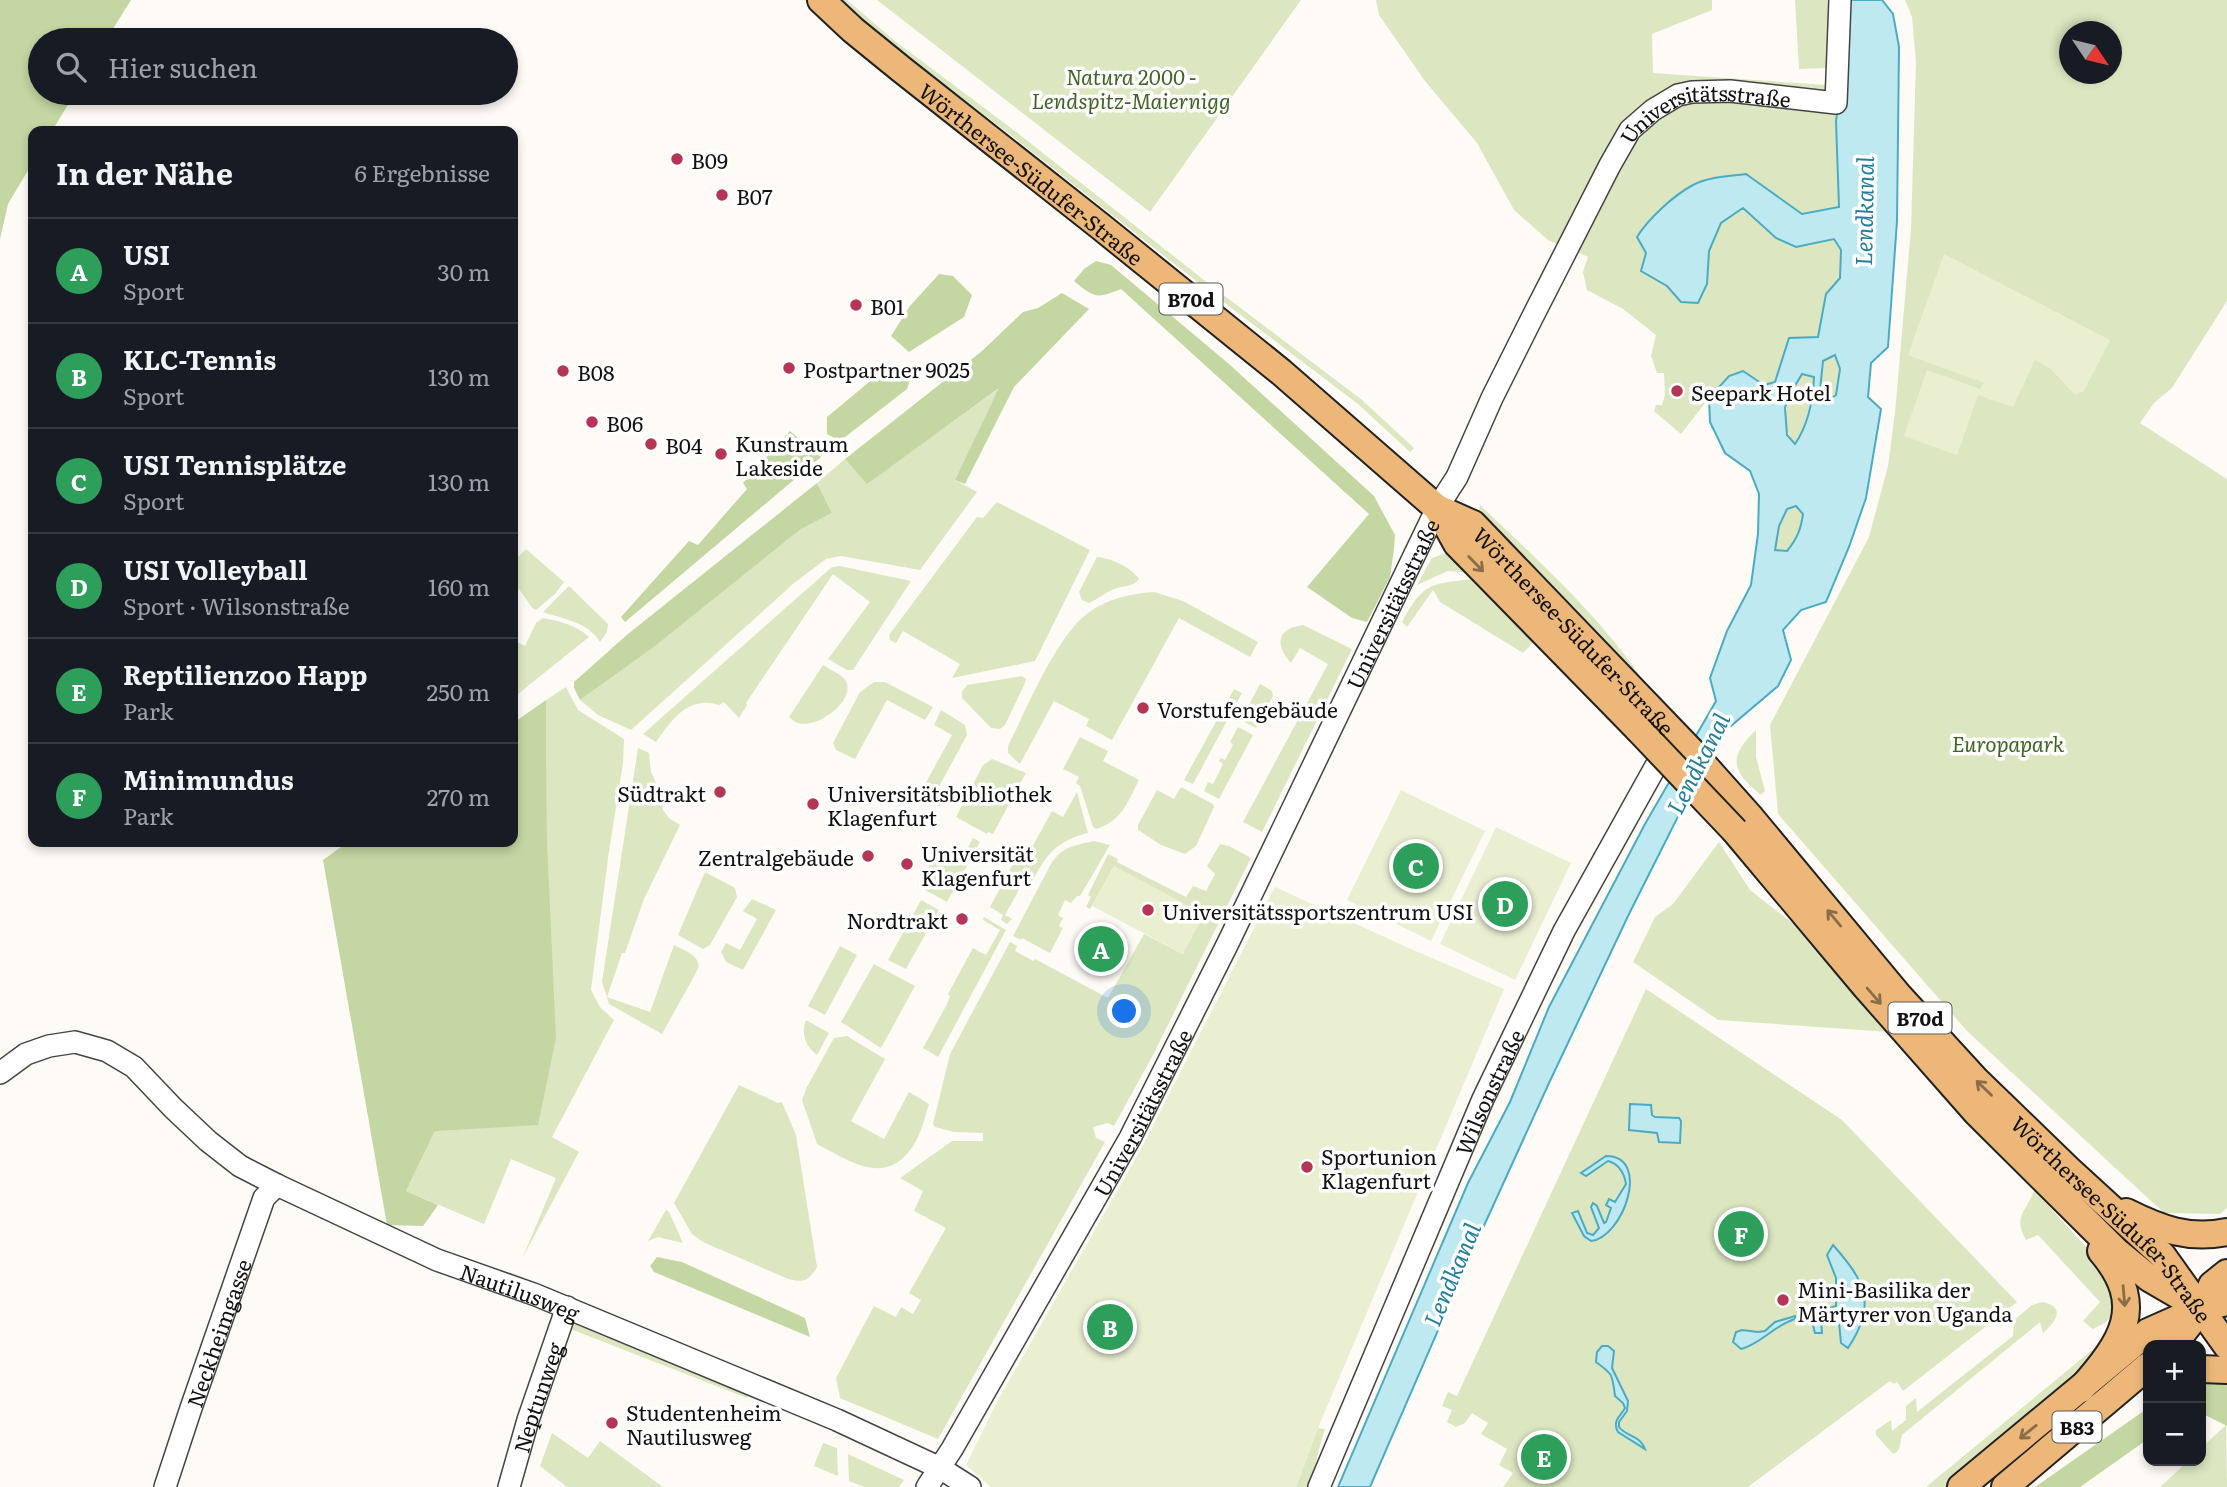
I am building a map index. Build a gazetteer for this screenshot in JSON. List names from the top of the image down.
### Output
{
  "streets": {
    "main road": ["Wörthersee-Südufer-Straße", "B70d", "B83"],
    "street": [
      "Universitätsstraße",
      "Wilsonstraße",
      "Nautilusweg",
      "Neckheimgasse",
      "Neptunweg"
    ]
  },
  "crossings": [
    ["Universitätsstraße", "Wörthersee-Südufer-Straße"],
    ["Universitätsstraße", "Nautilusweg"],
    ["Wörthersee-Südufer-Straße", "B83"],
    ["Nautilusweg", "Neckheimgasse"],
    ["Nautilusweg", "Neptunweg"]
  ],
  "water": ["Lendkanal"],
  "parks": ["Natura 2000 - Lendspitz-Maiernigg", "Europapark"],
  "places": [
    "B09",
    "B07",
    "B01",
    "Postpartner 9025",
    "B08",
    "Seepark Hotel",
    "B06",
    "B04",
    "Kunstraum Lakeside",
    "Vorstufengebäude",
    "Südtrakt",
    "Universitätsbibliothek Klagenfurt",
    "Zentralgebäude",
    "Universität Klagenfurt",
    "Universitätssportszentrum USI",
    "Nordtrakt",
    "Sportunion Klagenfurt",
    "Mini-Basilika der Märtyrer von Uganda",
    "Studentenheim Nautilusweg"
  ],
  "north": "bottom right",
  "page": {
    "search": "Hier suchen",
    "heading": ["In der Nähe", "6 Ergebnisse"],
    "list": [
      {
        "mark": "A",
        "name": "USI",
        "note": "Sport",
        "value": "30 m"
      },
      {
        "mark": "B",
        "name": "KLC-Tennis",
        "note": "Sport",
        "value": "130 m"
      },
      {
        "mark": "C",
        "name": "USI Tennisplätze",
        "note": "Sport",
        "value": "130 m"
      },
      {
        "mark": "D",
        "name": "USI Volleyball",
        "note": "Sport · Wilsonstraße",
        "value": "160 m"
      },
      {
        "mark": "E",
        "name": "Reptilienzoo Happ",
        "note": "Park",
        "value": "250 m"
      },
      {
        "mark": "F",
        "name": "Minimundus",
        "note": "Park",
        "value": "270 m"
      }
    ],
    "pins": [
      "C",
      "D",
      "A",
      "F",
      "B",
      "E"
    ],
    "map_buttons": ["+", "−"]
  }
}
